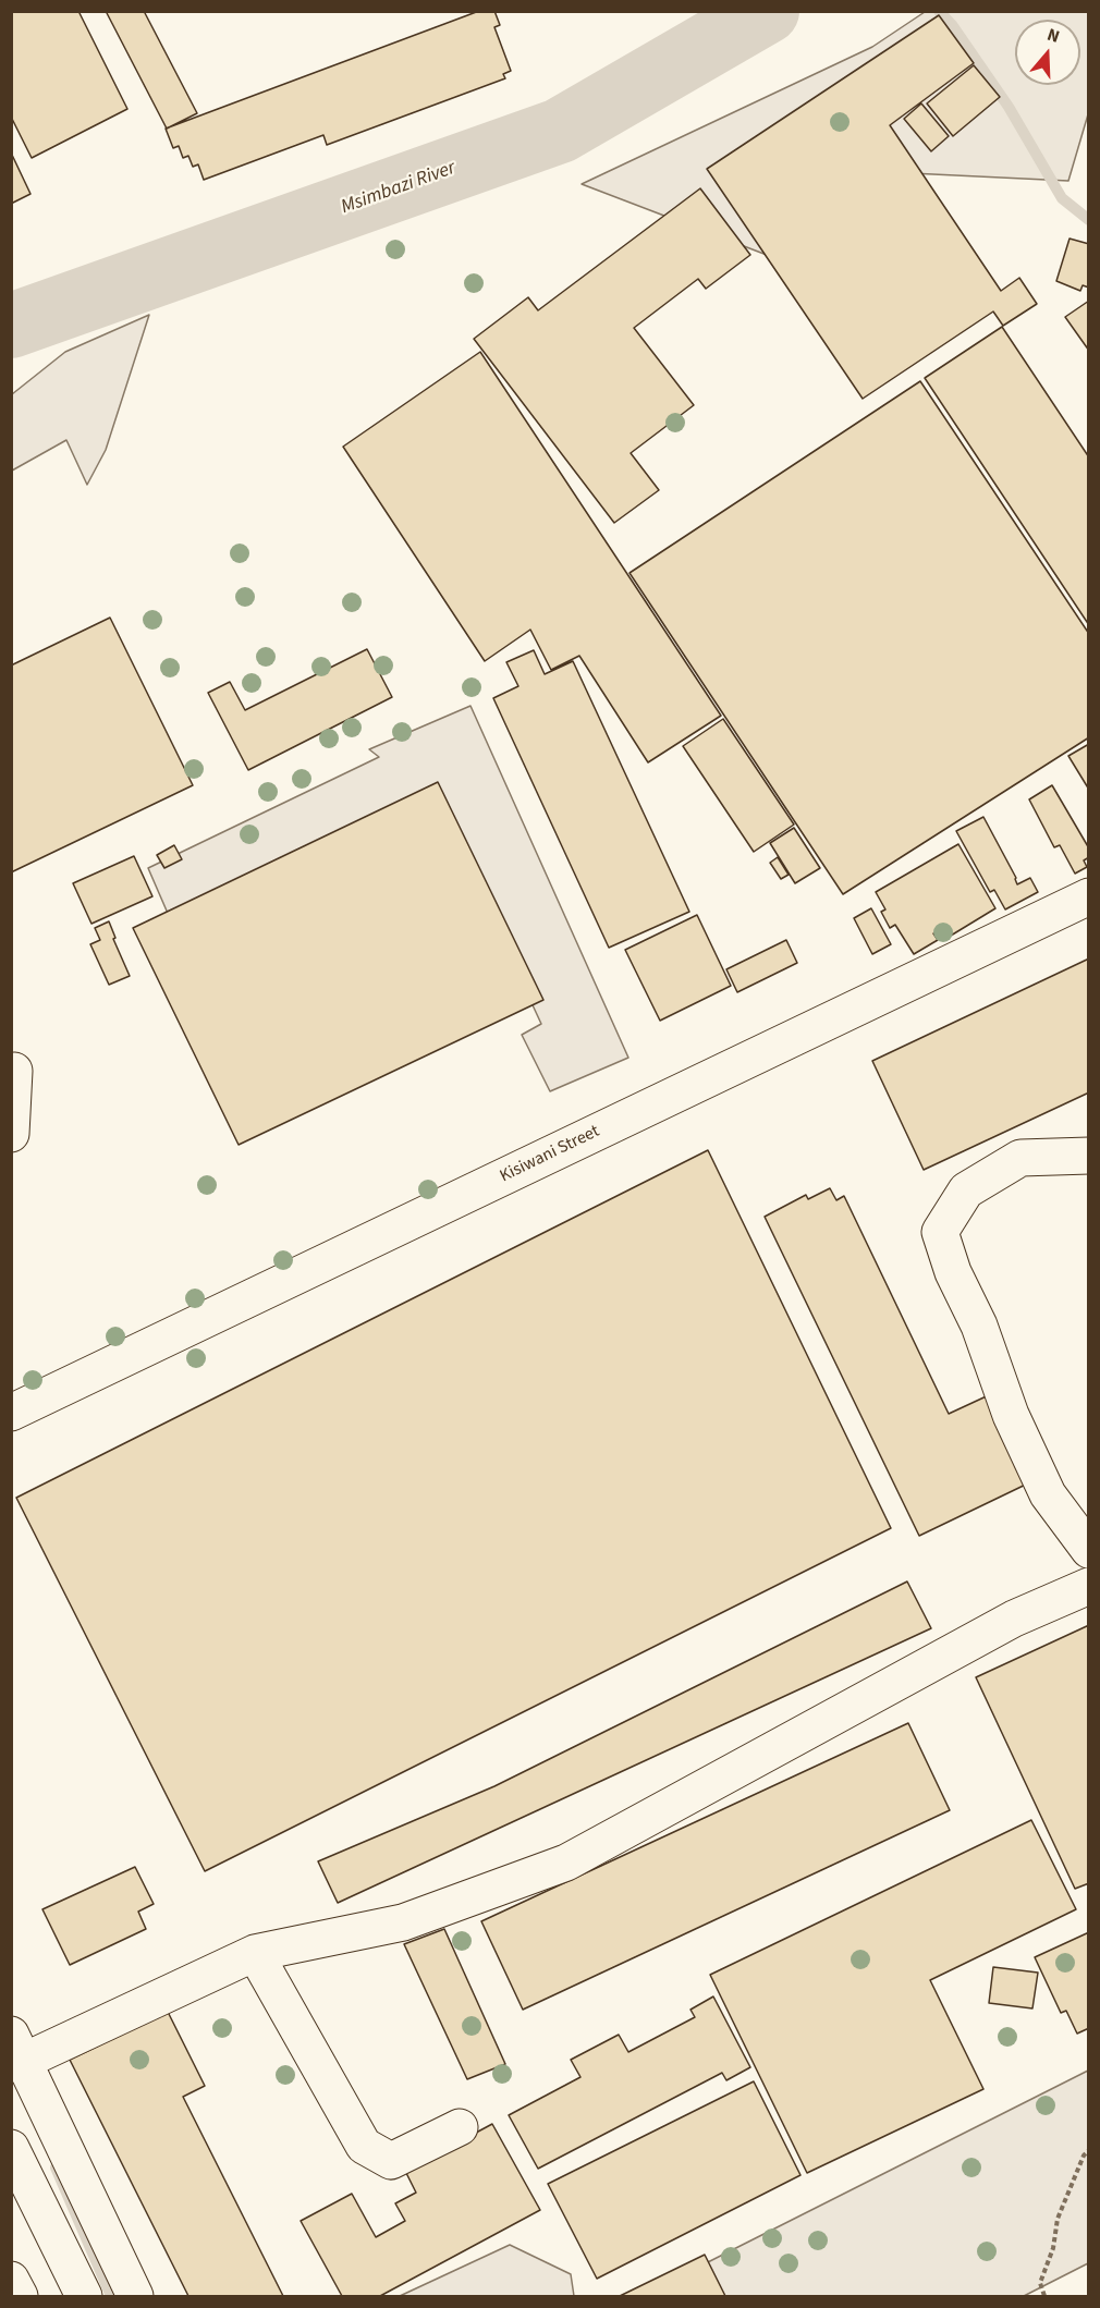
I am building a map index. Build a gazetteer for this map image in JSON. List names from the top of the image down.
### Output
{
  "streets": {
    "street": ["Kisiwani Street"]
  },
  "water": ["Msimbazi River"],
  "north": "top"
}
